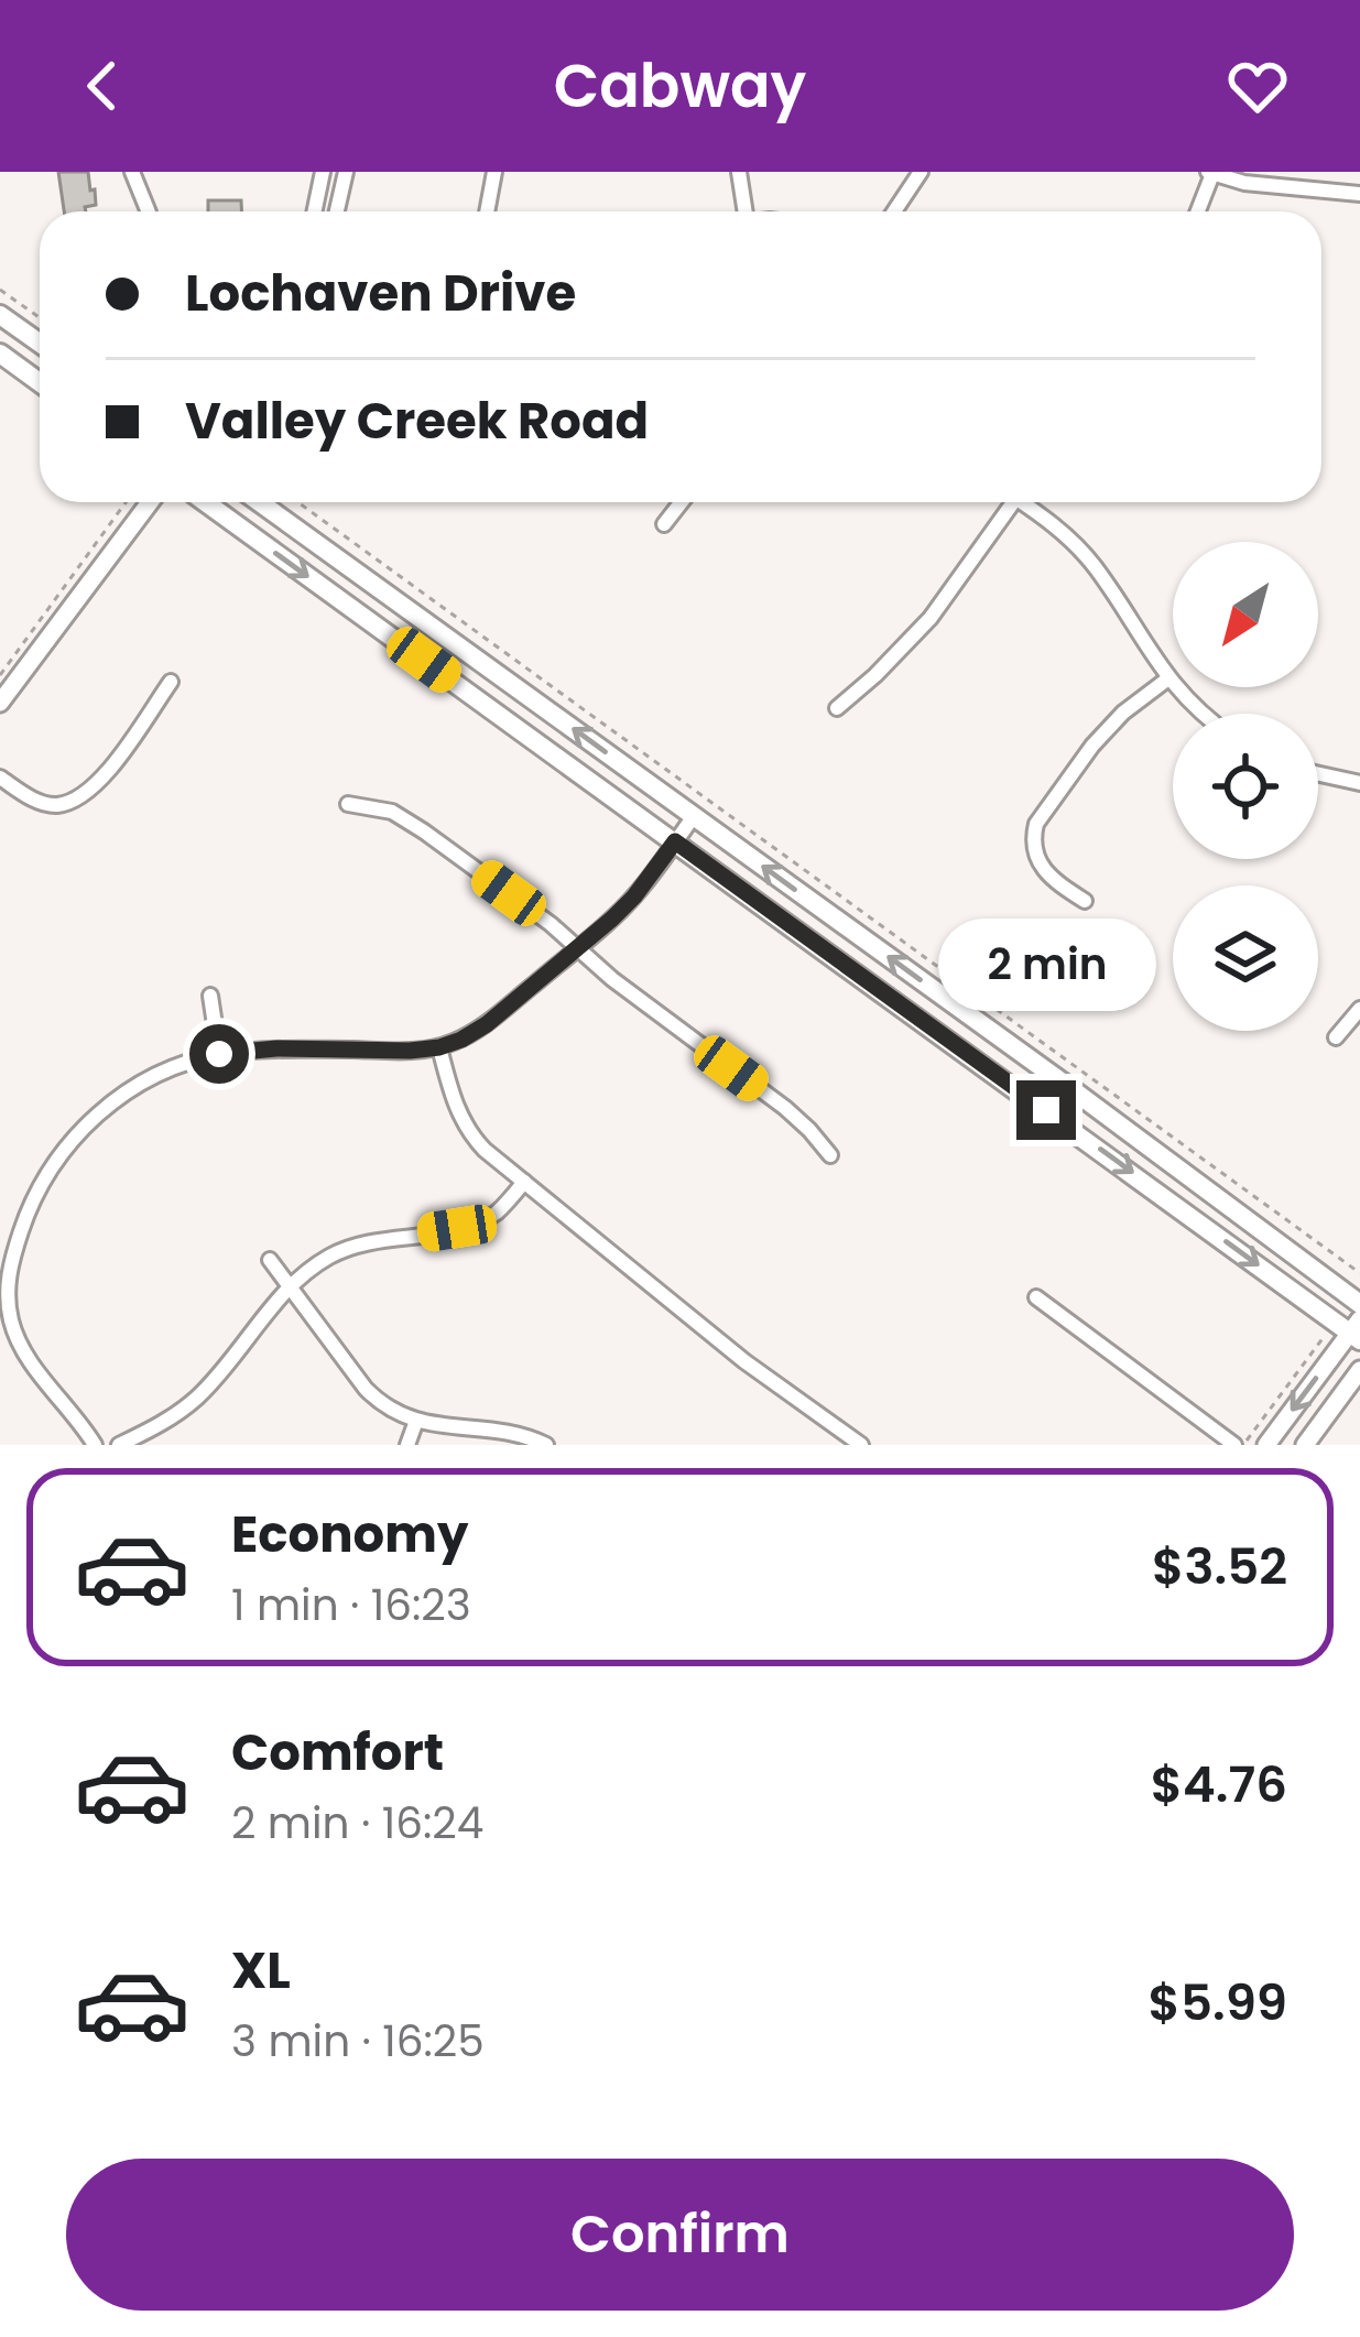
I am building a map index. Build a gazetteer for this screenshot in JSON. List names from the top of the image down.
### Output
{
  "north": "bottom left",
  "page": {
    "header": "Cabway",
    "banner": ["Lochaven Drive", "Valley Creek Road"],
    "bubble": "2 min",
    "list": [
      {
        "name": "Economy",
        "note": "1 min · 16:23",
        "value": "$3.52"
      },
      {
        "name": "Comfort",
        "note": "2 min · 16:24",
        "value": "$4.76"
      },
      {
        "name": "XL",
        "note": "3 min · 16:25",
        "value": "$5.99"
      }
    ],
    "buttons": "Confirm"
  }
}
